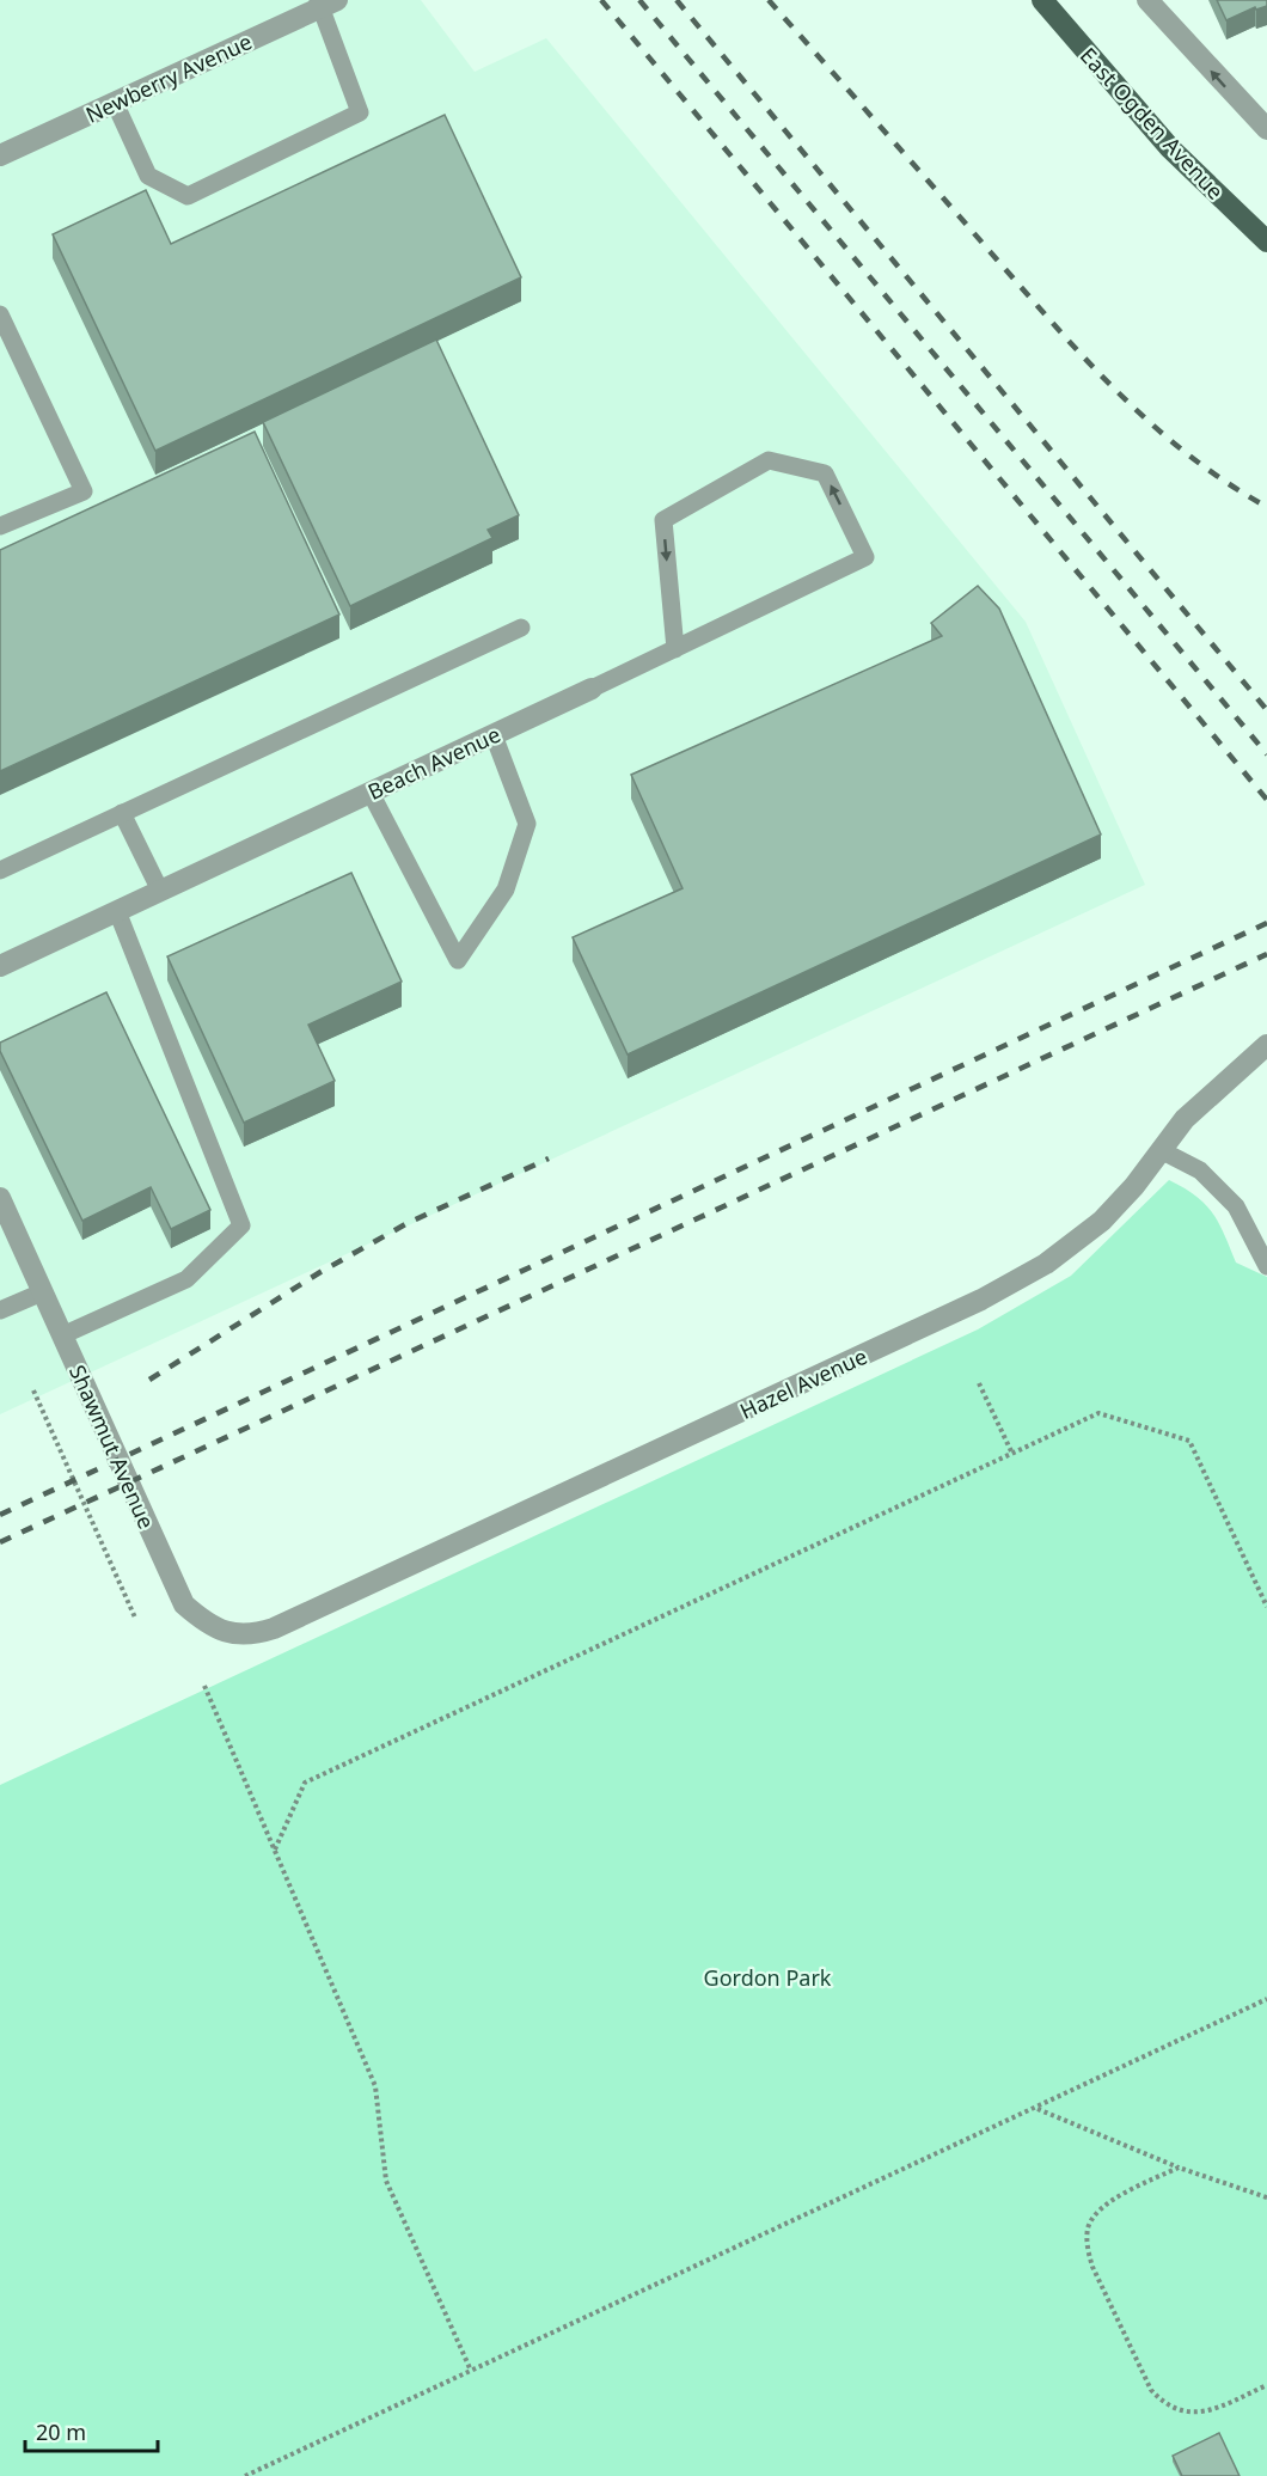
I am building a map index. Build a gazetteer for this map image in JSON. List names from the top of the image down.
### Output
{
  "streets": {
    "main road": ["East Ogden Avenue"],
    "street": [
      "Newberry Avenue",
      "Beach Avenue",
      "Hazel Avenue",
      "Shawmut Avenue"
    ]
  },
  "crossings": [
    ["Hazel Avenue", "Shawmut Avenue"]
  ],
  "parks": ["Gordon Park"],
  "scale_bar": "20 m"
}
